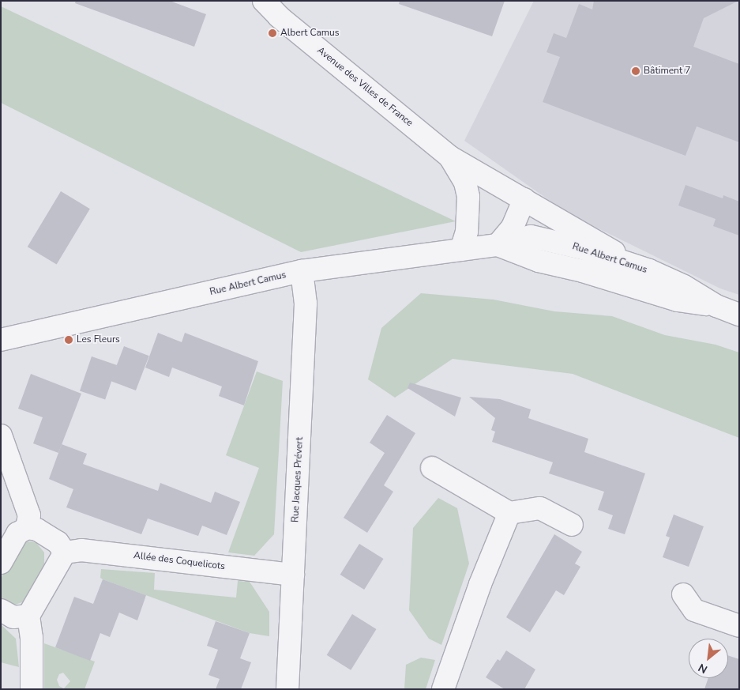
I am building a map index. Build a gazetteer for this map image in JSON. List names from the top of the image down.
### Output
{
  "streets": {
    "street": [
      "Avenue des Villes de France",
      "Rue Albert Camus",
      "Rue Jacques Prévert",
      "Allée des Coquelicots"
    ]
  },
  "crossings": [
    ["Avenue des Villes de France", "Rue Albert Camus"],
    ["Rue Albert Camus", "Rue Jacques Prévert"],
    ["Rue Jacques Prévert", "Allée des Coquelicots"]
  ],
  "places": ["Albert Camus", "Bâtiment 7", "Les Fleurs"],
  "north": "bottom left"
}
